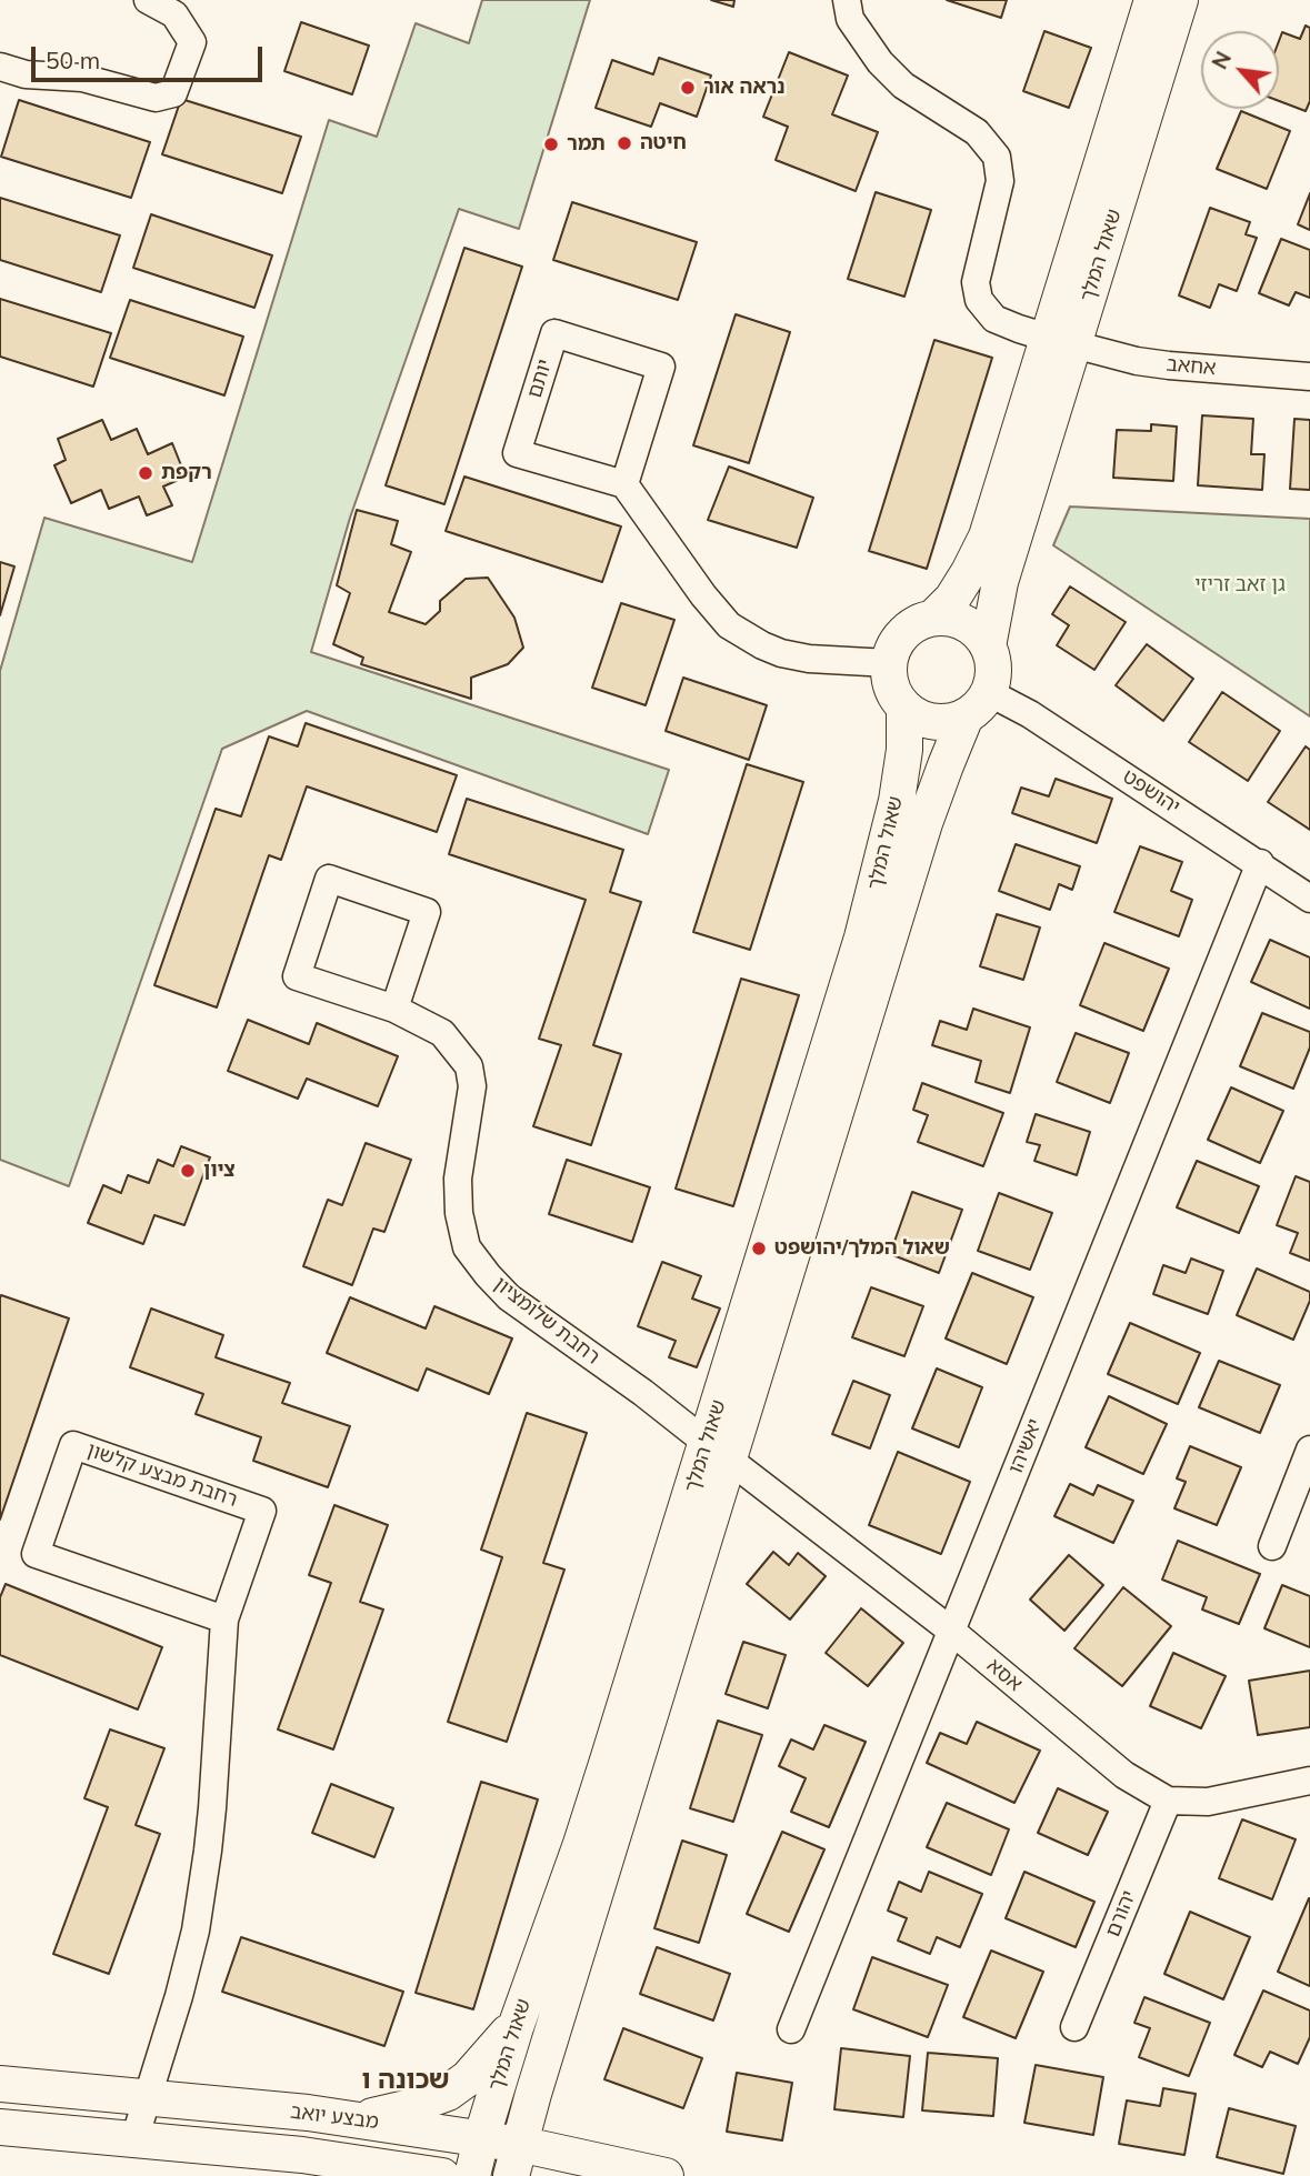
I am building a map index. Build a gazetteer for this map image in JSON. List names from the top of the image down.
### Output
{
  "streets": {
    "street": [
      "שאול המלך",
      "אחאב",
      "יותם",
      "יהושפט",
      "רחבת שלומציון",
      "יאשיהו",
      "רחבת מבצע קלשון",
      "אסא",
      "יהורם",
      "מבצע יואב"
    ]
  },
  "crossings": [
    ["שאול המלך", "אחאב"],
    ["שאול המלך", "יהושפט"],
    ["שאול המלך", "רחבת שלומציון"],
    ["שאול המלך", "אסא"],
    ["שאול המלך", "מבצע יואב"],
    ["יהושפט", "יאשיהו"],
    ["רחבת שלומציון", "אסא"],
    ["יאשיהו", "אסא"],
    ["רחבת מבצע קלשון", "מבצע יואב"],
    ["אסא", "יהורם"]
  ],
  "districts": ["שכונה ו"],
  "parks": ["גן זאב זריזי"],
  "places": [
    "נראה אור",
    "חיטה",
    "תמר",
    "רקפת",
    "ציון",
    "שאול המלך/יהושפט"
  ],
  "scale_bar": "50 m",
  "north": "top left"
}
